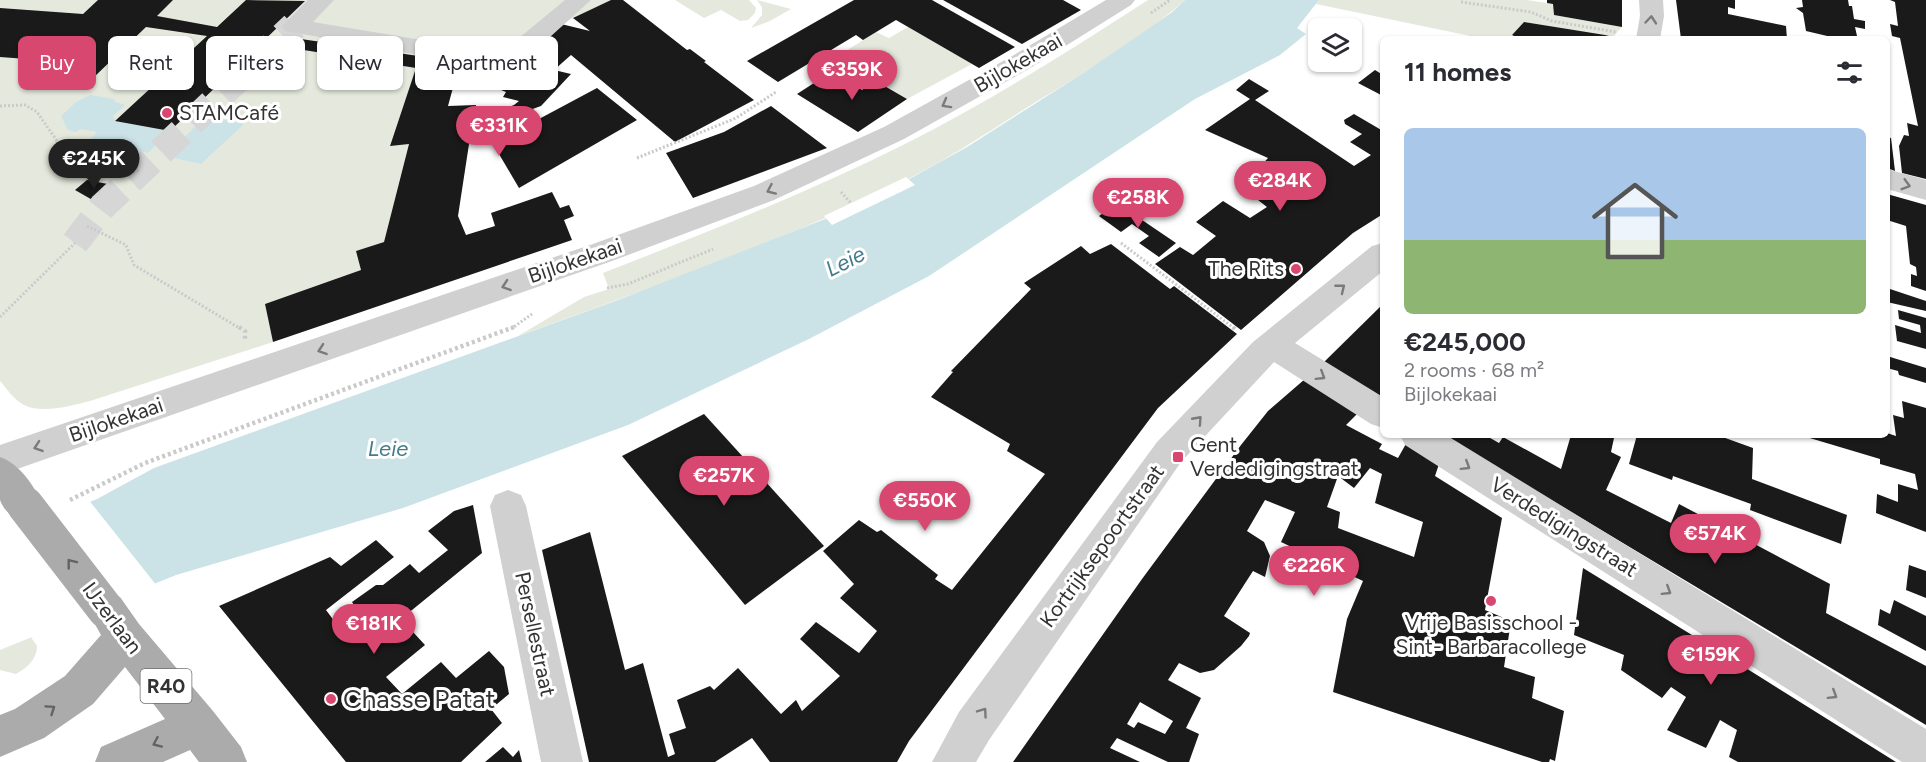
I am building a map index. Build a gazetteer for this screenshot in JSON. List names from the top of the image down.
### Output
{
  "streets": {
    "main road": ["IJzerlaan", "R40"],
    "street": [
      "Bijlokekaai",
      "Verdedigingstraat",
      "Kortrijksepoortstraat",
      "Persellestraat"
    ]
  },
  "one_way": [
    "Bijlokekaai",
    "Verdedigingstraat",
    "Kortrijksepoortstraat",
    "IJzerlaan"
  ],
  "water": ["Leie"],
  "places": {
    "other": [
      "STAMCafé",
      "The Rits",
      "Vrije Basisschool - Sint- Barbaracollege",
      "Chasse Patat"
    ],
    "transit": ["Gent Verdedigingstraat"]
  },
  "page": {
    "chip": [
      "Buy",
      "Rent",
      "Filters",
      "New",
      "Apartment"
    ],
    "heading": "11 homes",
    "price": [
      "€359K",
      "€331K",
      "€245K",
      "€284K",
      "€258K",
      "€257K",
      "€550K",
      "€574K",
      "€226K",
      "€181K",
      "€159K"
    ],
    "list": [
      {
        "name": "€245,000",
        "note": "2 rooms · 68 m² · Bijlokekaai"
      }
    ]
  }
}
